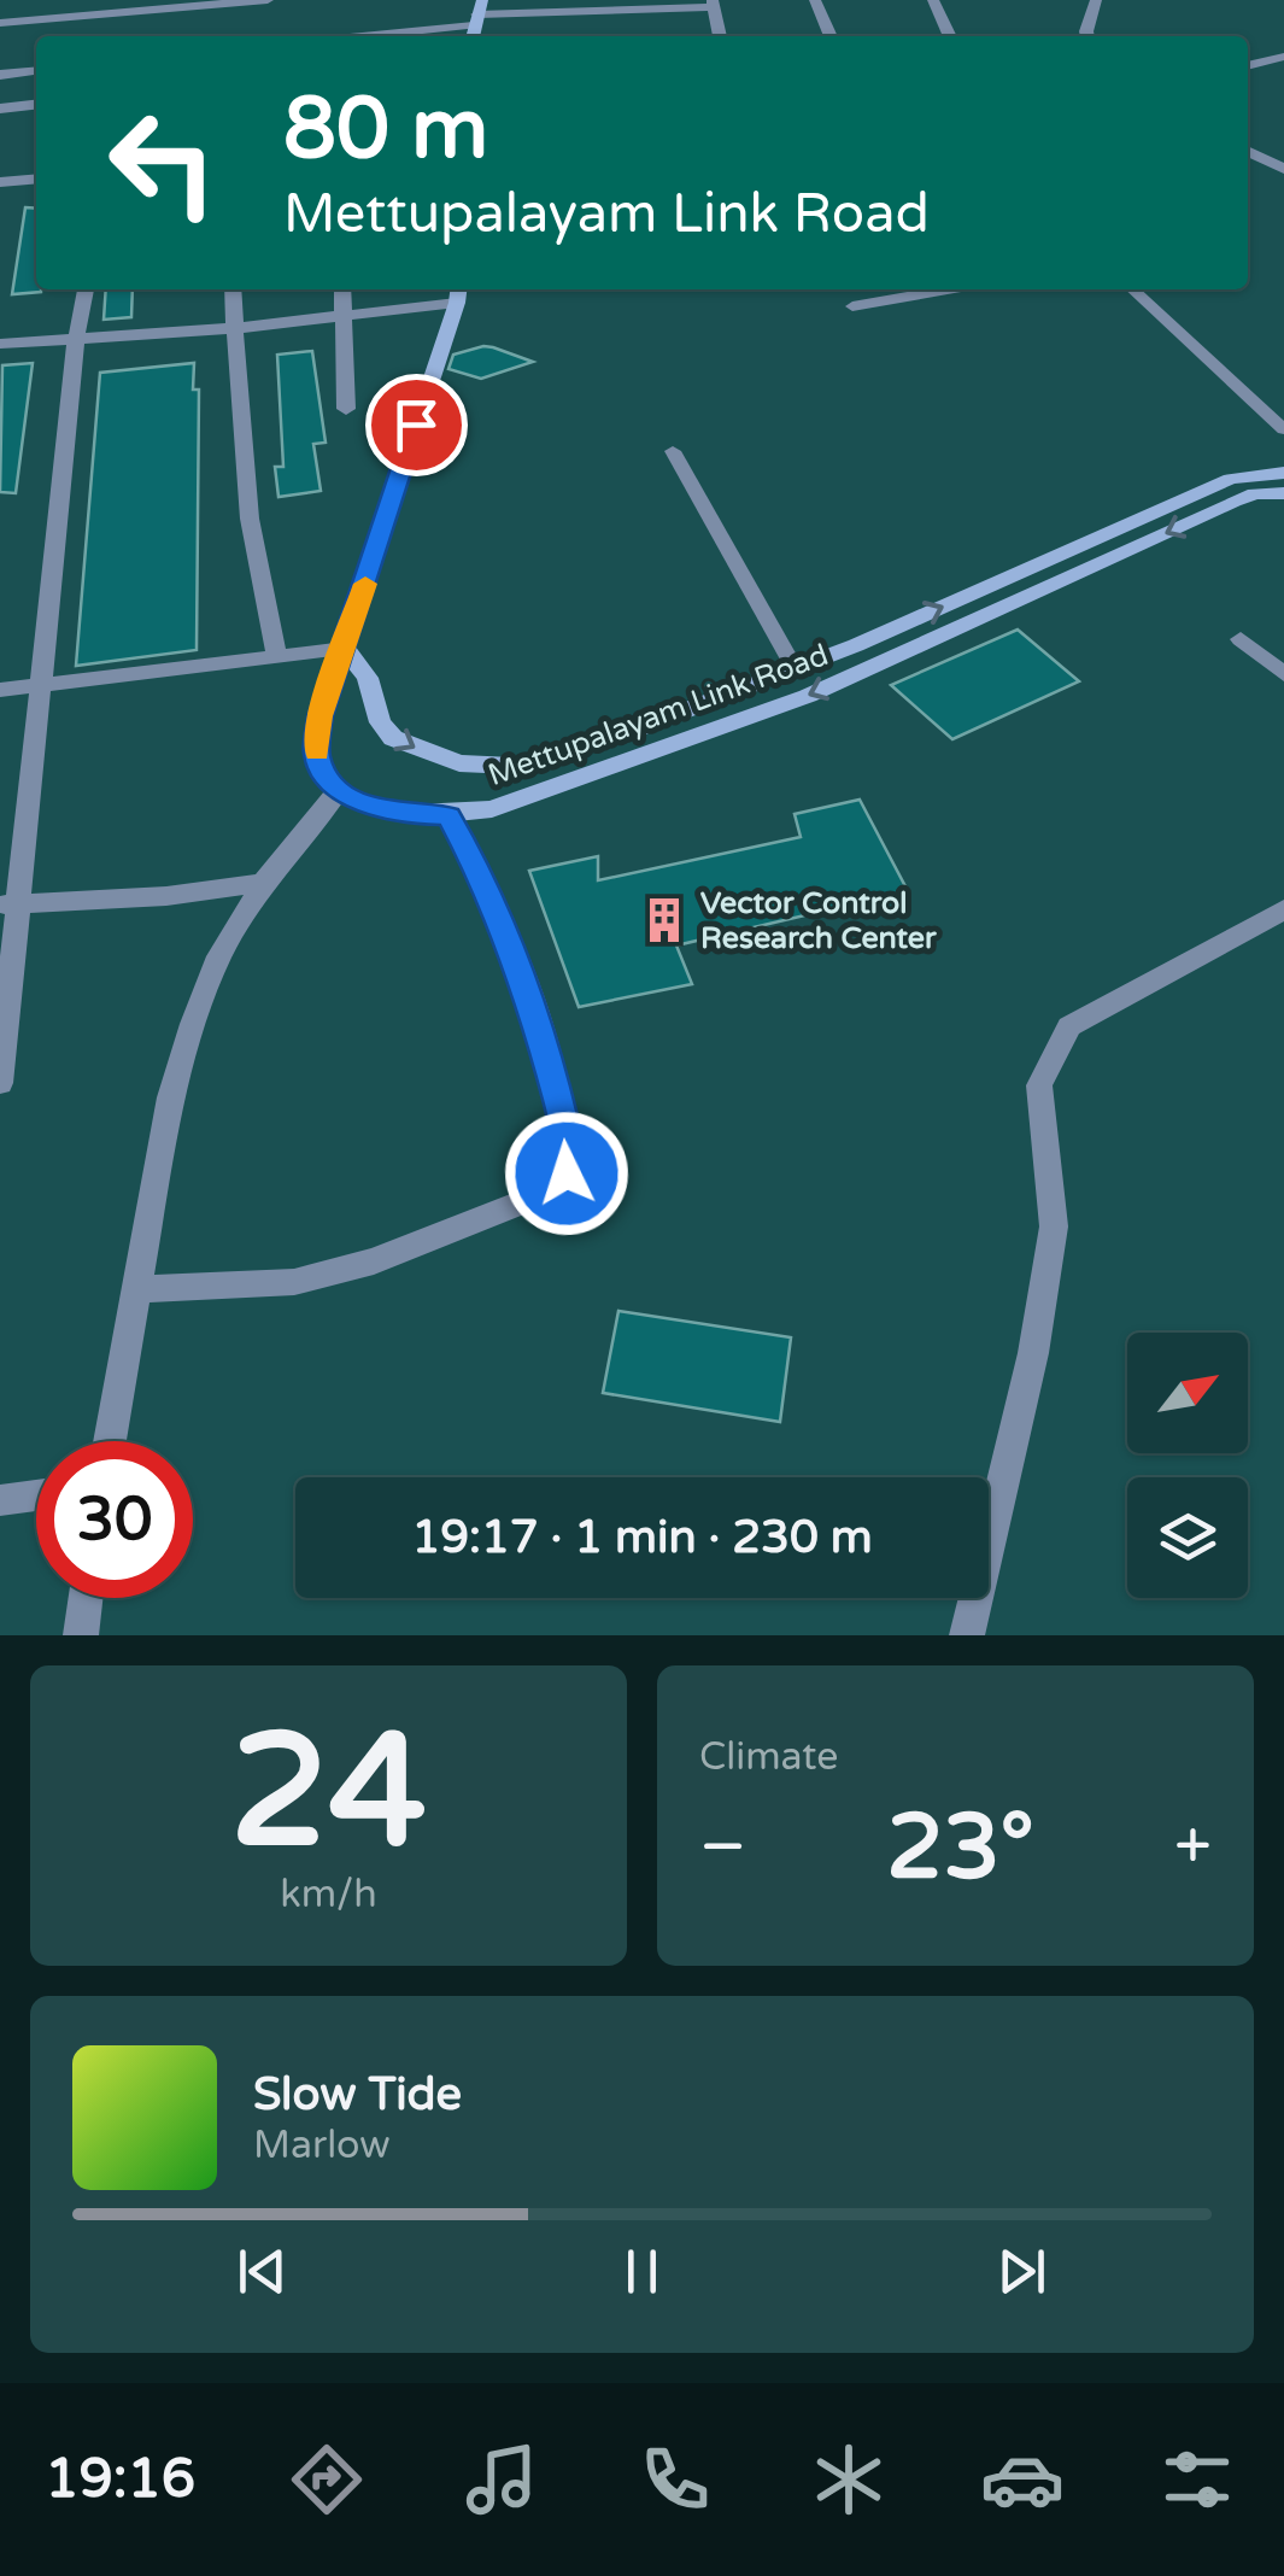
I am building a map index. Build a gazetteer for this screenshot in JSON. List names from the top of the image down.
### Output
{
  "streets": {
    "street": ["Mettupalayam Link Road"]
  },
  "places": {
    "building": ["Vector Control Research Center"]
  },
  "north": "top right",
  "page": {
    "turn": ["80 m", "Mettupalayam Link Road"],
    "limit": "30",
    "trip": "19:17 · 1 min · 230 m",
    "tile": [
      ["24", "km/h"],
      "Climate"
    ],
    "heat": ["−", "23°", "+"],
    "song": ["Slow Tide", "Marlow"],
    "tabs": "19:16"
  }
}
